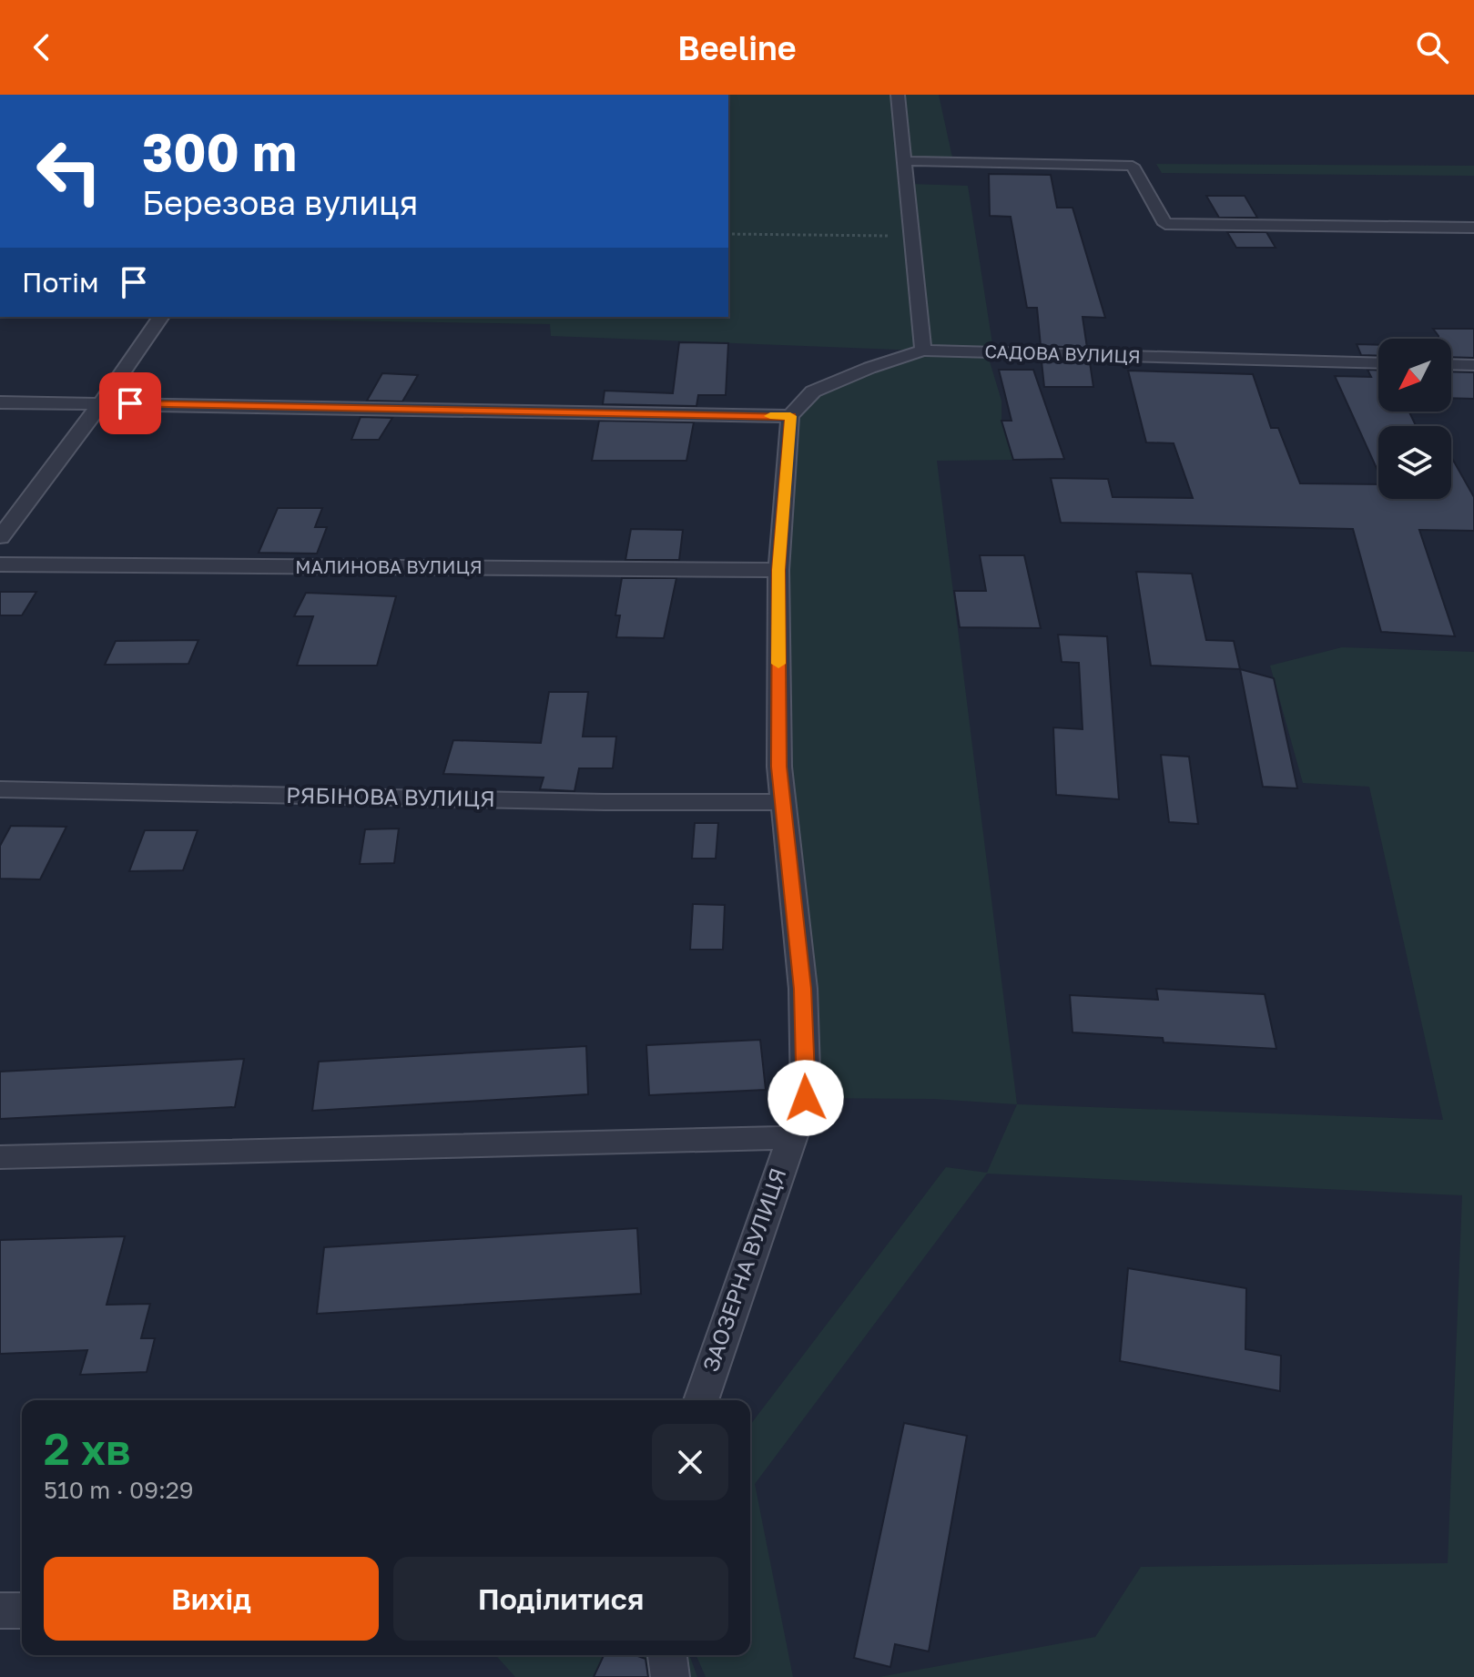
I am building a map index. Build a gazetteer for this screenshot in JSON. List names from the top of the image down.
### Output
{
  "streets": {
    "street": [
      "САДОВА ВУЛИЦЯ",
      "МАЛИНОВА ВУЛИЦЯ",
      "РЯБІНОВА ВУЛИЦЯ",
      "ЗАОЗЕРНА ВУЛИЦЯ"
    ]
  },
  "crossings": [
    ["МАЛИНОВА ВУЛИЦЯ", "ЗАОЗЕРНА ВУЛИЦЯ"],
    ["РЯБІНОВА ВУЛИЦЯ", "ЗАОЗЕРНА ВУЛИЦЯ"]
  ],
  "north": "bottom left",
  "page": {
    "header": "Beeline",
    "turn": ["300 m", "Березова вулиця"],
    "then": "Потім",
    "heading": ["2 хв", "510 m · 09:29"],
    "buttons": ["Вихід", "Поділитися"]
  }
}
